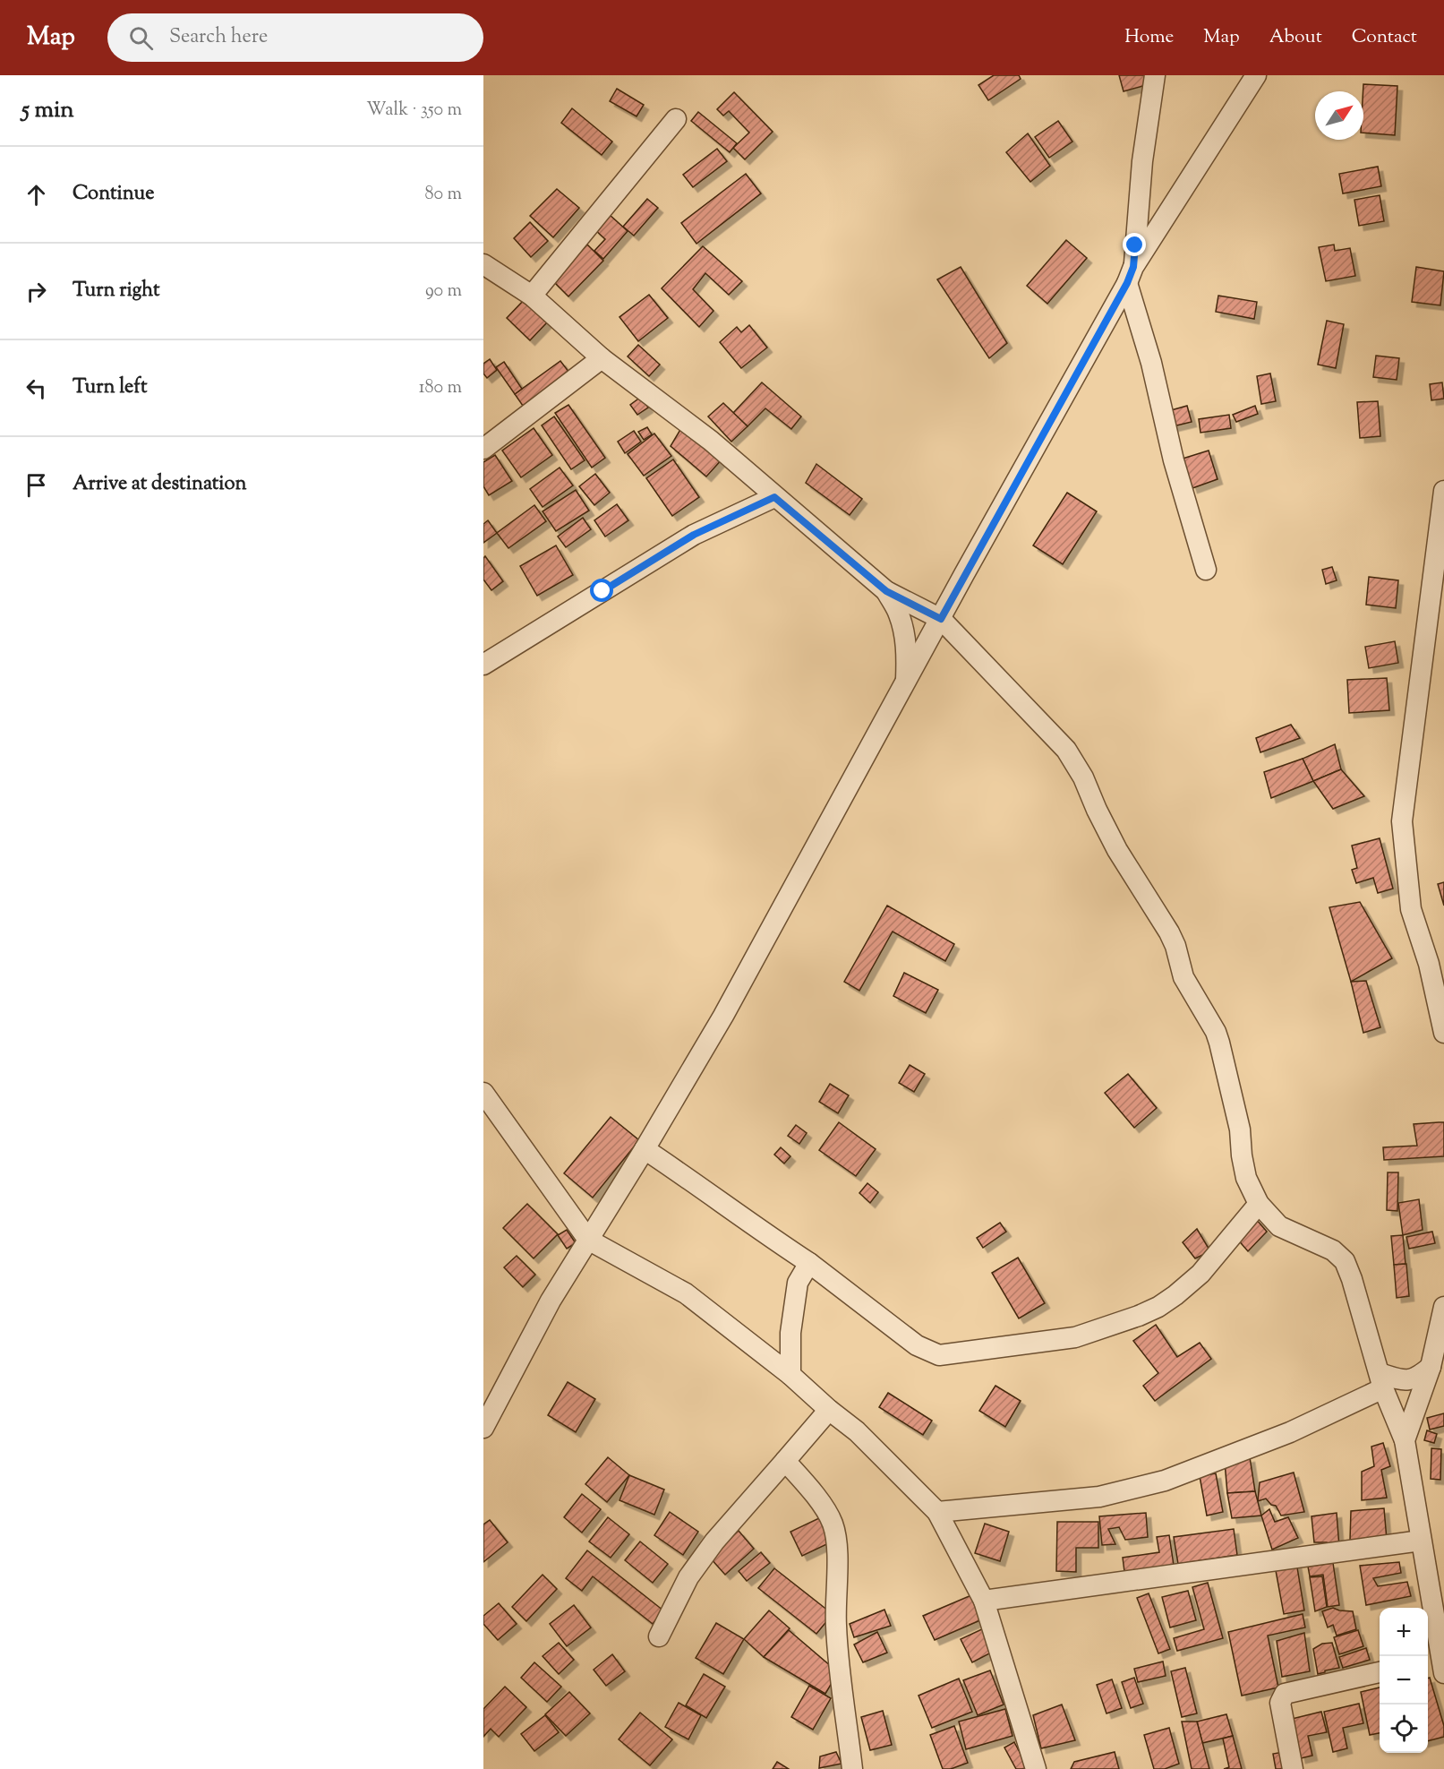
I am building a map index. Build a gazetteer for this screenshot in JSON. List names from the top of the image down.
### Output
{
  "north": "top right",
  "page": {
    "header": "Map",
    "search": "Search here",
    "nav": [
      "Home",
      "Map",
      "About",
      "Contact"
    ],
    "heading": ["5 min", "Walk · 350 m"],
    "list": [
      ["Continue", "80 m"],
      ["Turn right", "90 m"],
      ["Turn left", "180 m"],
      "Arrive at destination"
    ],
    "map_buttons": ["+", "−"]
  }
}
